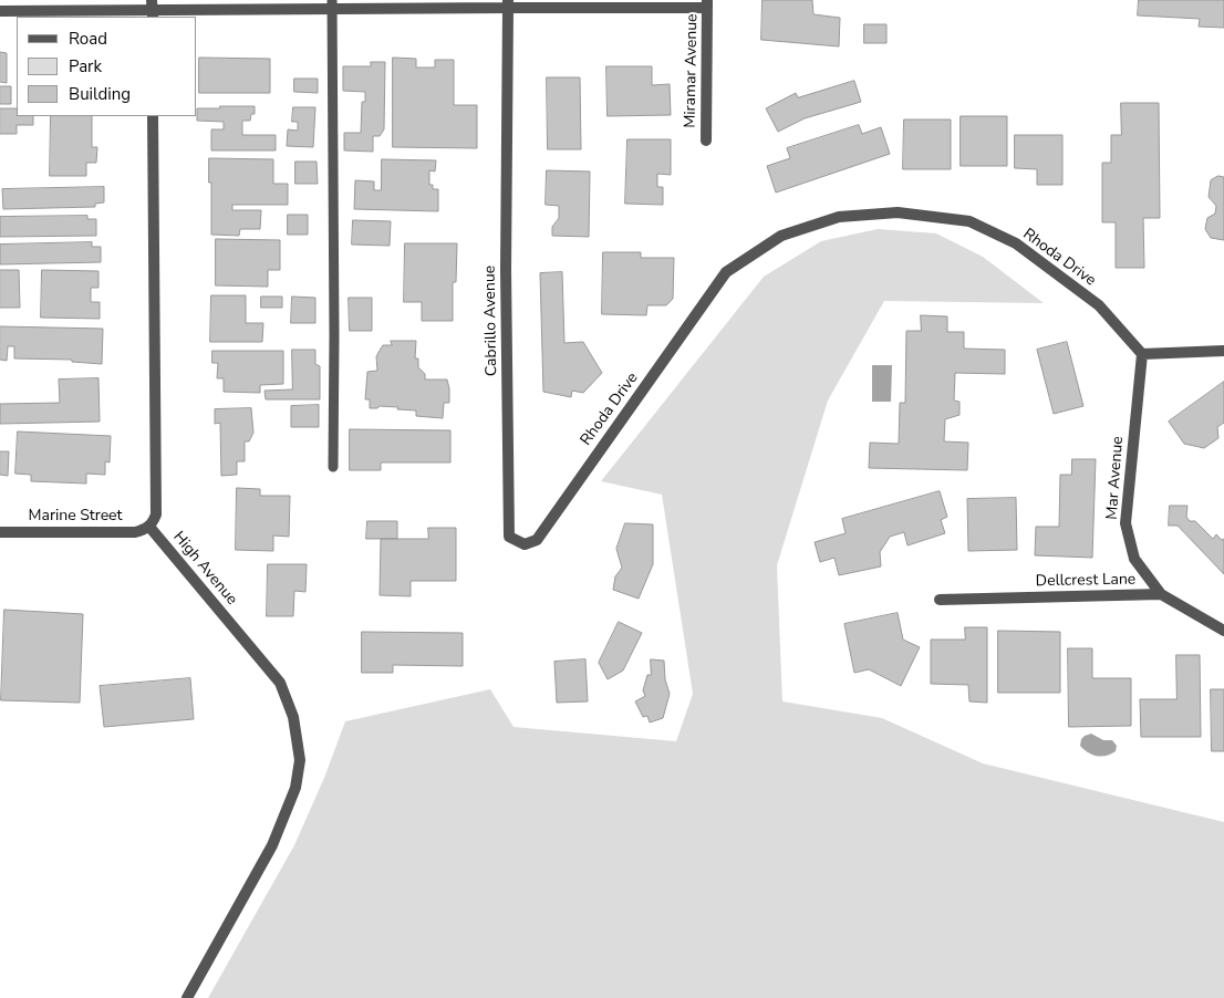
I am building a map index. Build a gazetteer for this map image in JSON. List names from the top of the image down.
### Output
{
  "streets": {
    "street": [
      "Miramar Avenue",
      "Rhoda Drive",
      "Cabrillo Avenue",
      "Mar Avenue",
      "Marine Street",
      "High Avenue",
      "Dellcrest Lane"
    ]
  },
  "crossings": [
    ["Rhoda Drive", "Cabrillo Avenue"],
    ["Rhoda Drive", "Mar Avenue"],
    ["Mar Avenue", "Dellcrest Lane"],
    ["Marine Street", "High Avenue"]
  ],
  "legend": ["Road", "Park", "Building"]
}
